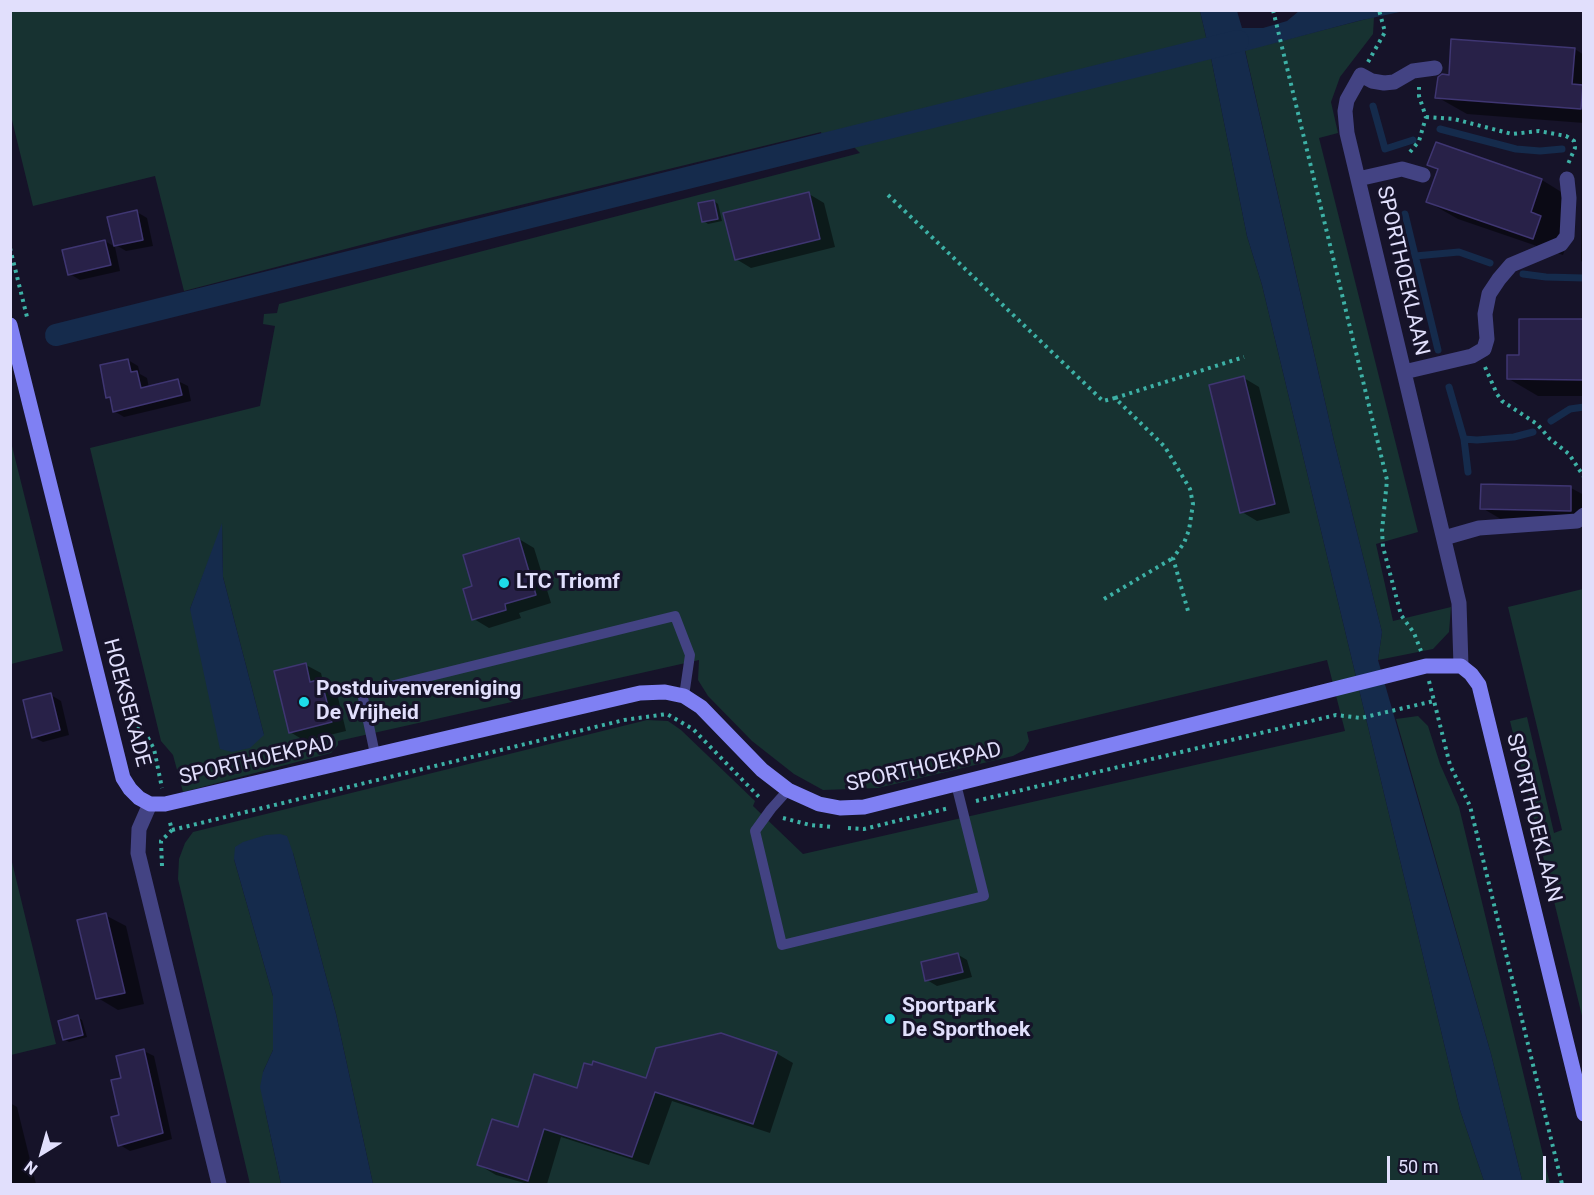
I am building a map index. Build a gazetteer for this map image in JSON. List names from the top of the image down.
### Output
{
  "streets": {
    "street": ["SPORTHOEKLAAN", "HOEKSEKADE", "SPORTHOEKPAD"]
  },
  "crossings": [
    ["SPORTHOEKLAAN", "SPORTHOEKPAD"],
    ["HOEKSEKADE", "SPORTHOEKPAD"]
  ],
  "places": ["LTC Triomf", "Postduivenvereniging De Vrijheid", "Sportpark De Sporthoek"],
  "scale_bar": "50 m",
  "north": "bottom left"
}
